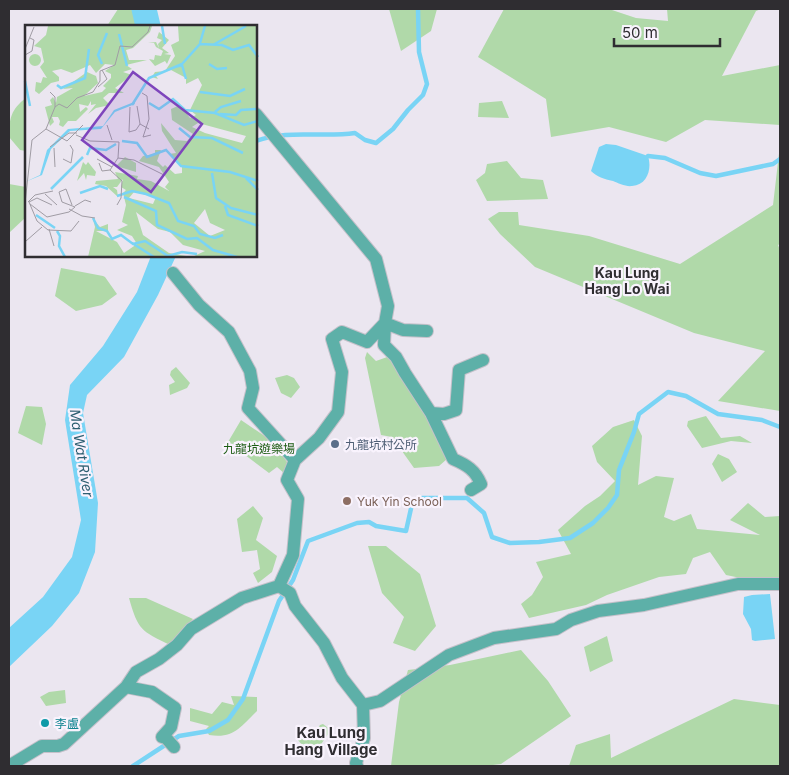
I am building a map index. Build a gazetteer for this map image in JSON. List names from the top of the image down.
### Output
{
  "districts": ["Kau Lung Hang Lo Wai", "Kau Lung Hang Village"],
  "water": ["Ma Wat River"],
  "parks": ["九龍坑遊樂場"],
  "places": ["九龍坑村公所", "Yuk Yin School", "李盧"],
  "scale_bar": "50 m"
}
